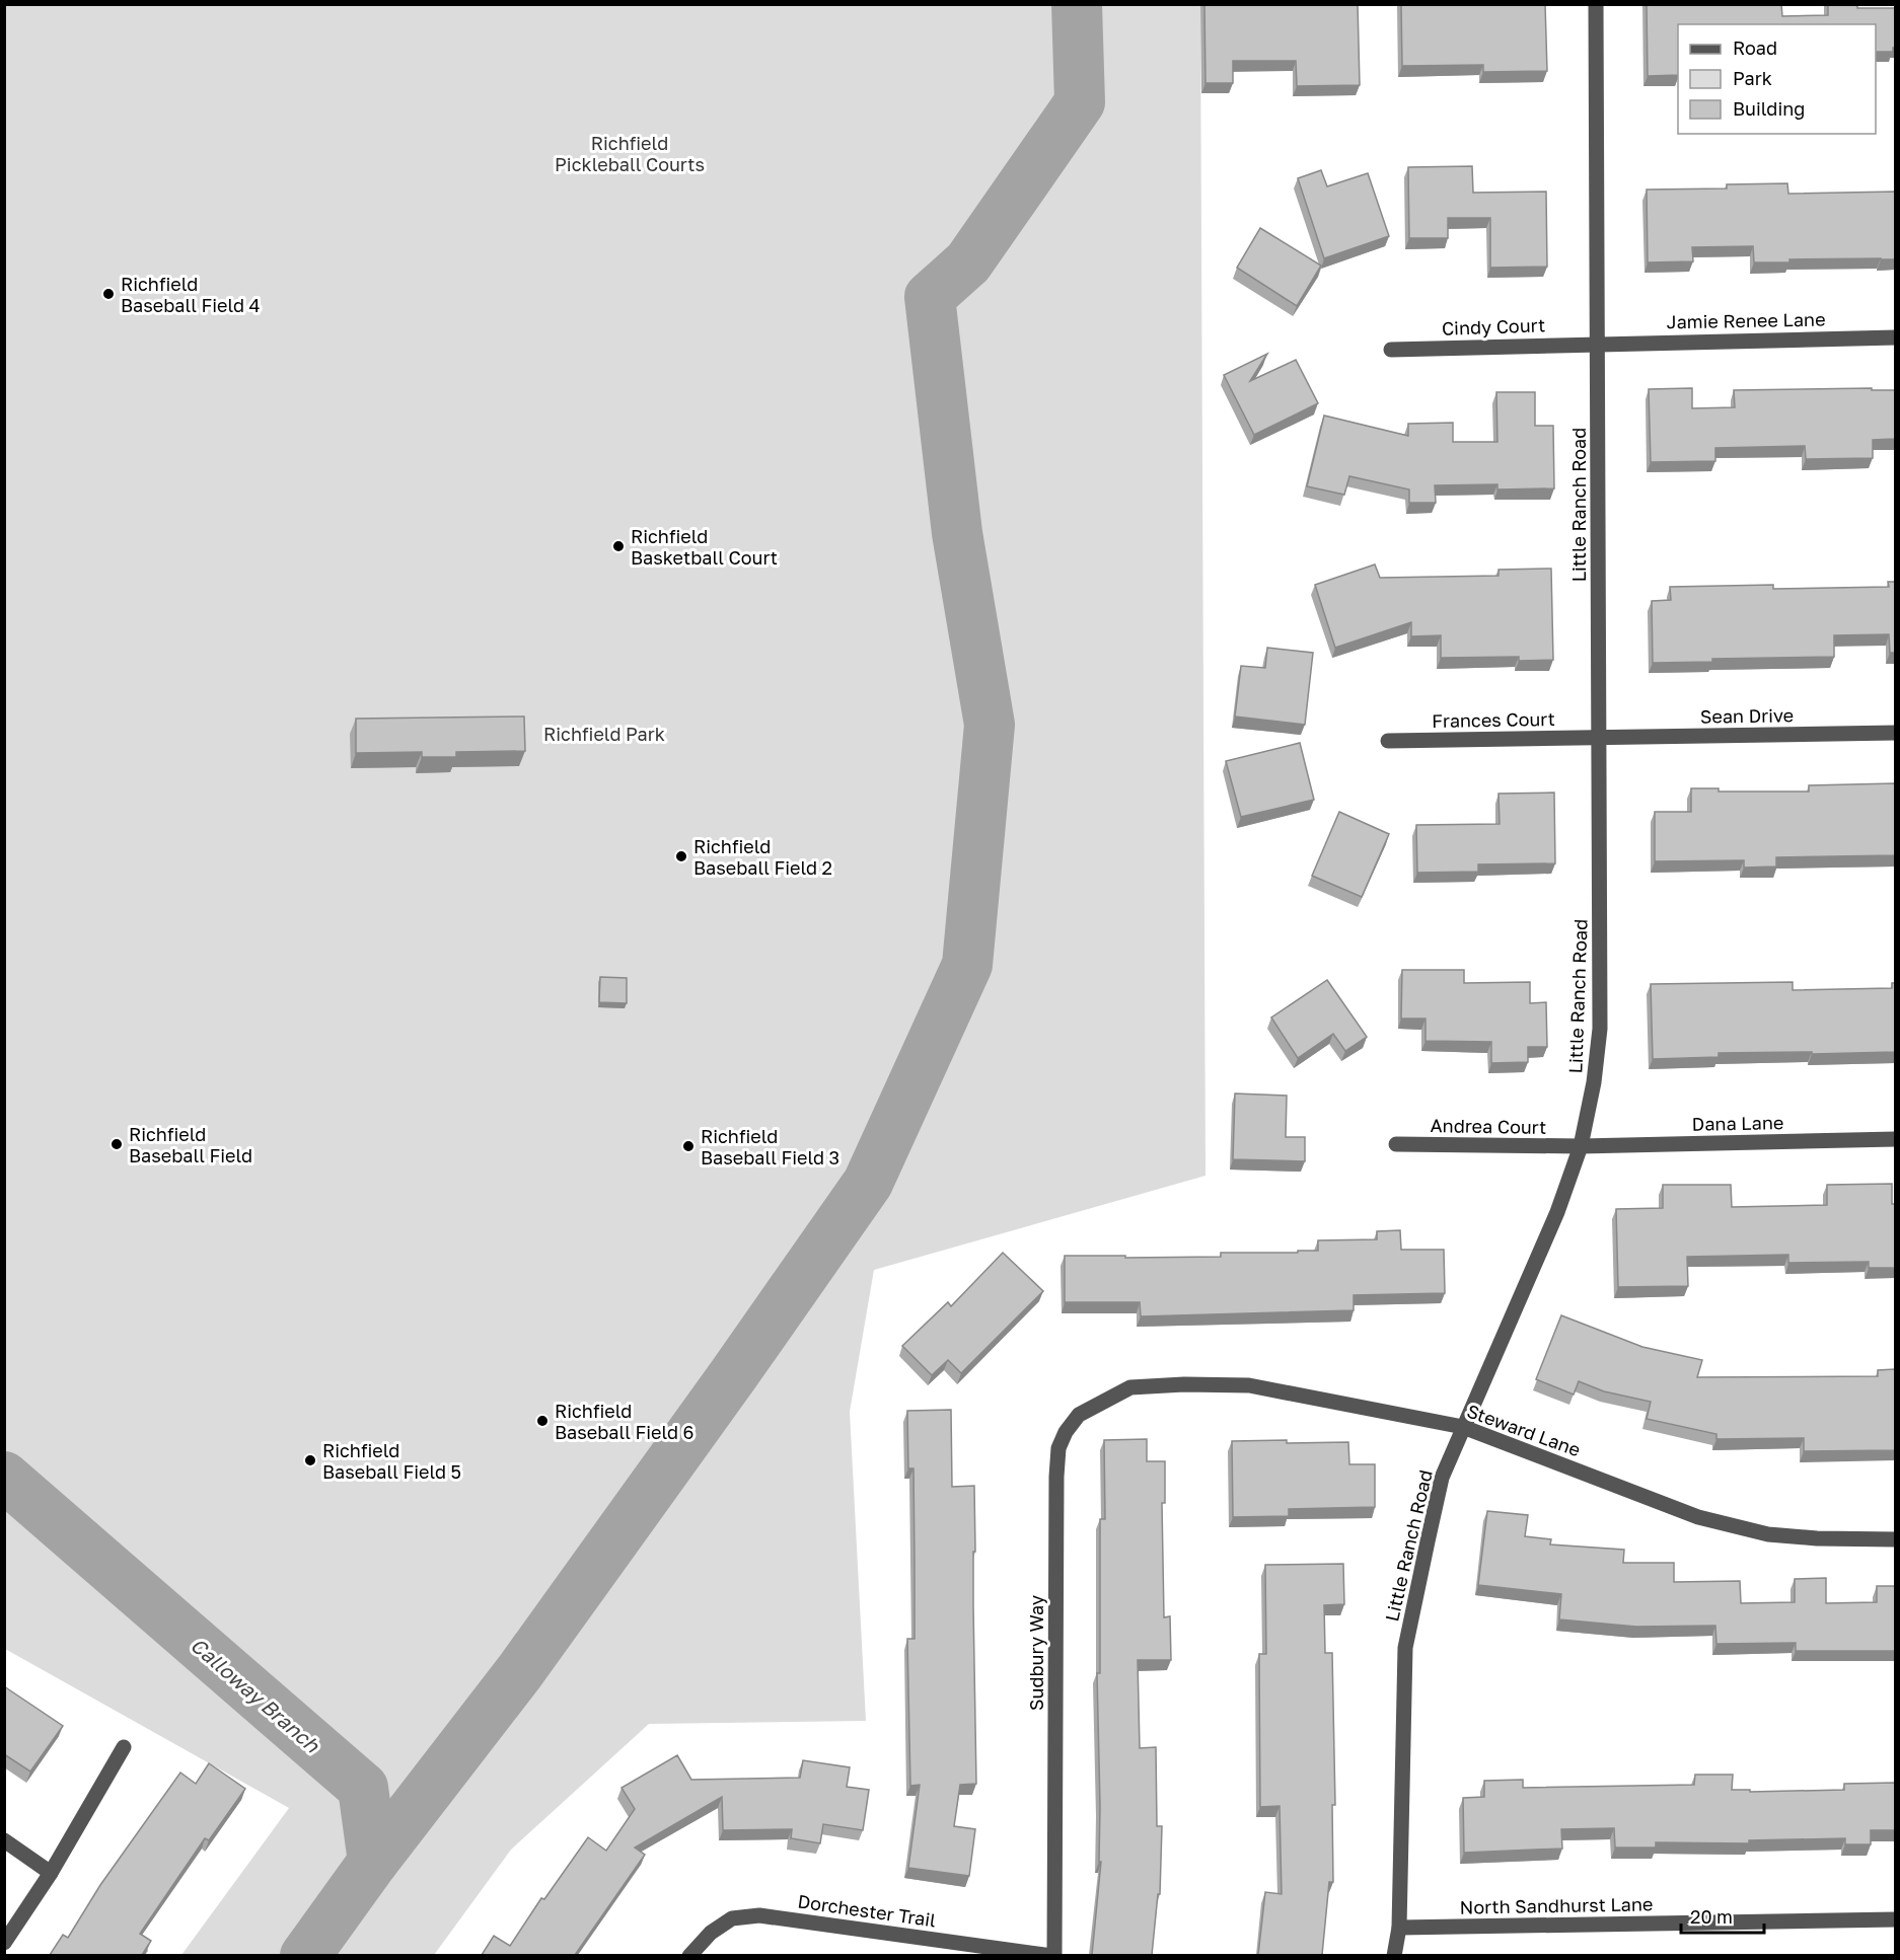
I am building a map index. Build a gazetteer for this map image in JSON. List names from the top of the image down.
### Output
{
  "streets": {
    "street": [
      "Jamie Renee Lane",
      "Cindy Court",
      "Little Ranch Road",
      "Sean Drive",
      "Frances Court",
      "Dana Lane",
      "Andrea Court",
      "Steward Lane",
      "Sudbury Way",
      "North Sandhurst Lane",
      "Dorchester Trail"
    ]
  },
  "crossings": [
    ["Jamie Renee Lane", "Cindy Court"],
    ["Jamie Renee Lane", "Little Ranch Road"],
    ["Cindy Court", "Little Ranch Road"],
    ["Little Ranch Road", "Sean Drive"],
    ["Little Ranch Road", "Frances Court"],
    ["Little Ranch Road", "Dana Lane"],
    ["Little Ranch Road", "Andrea Court"],
    ["Little Ranch Road", "Steward Lane"],
    ["Little Ranch Road", "North Sandhurst Lane"],
    ["Sean Drive", "Frances Court"],
    ["Dana Lane", "Andrea Court"],
    ["Steward Lane", "Sudbury Way"],
    ["Sudbury Way", "Dorchester Trail"]
  ],
  "water": ["Calloway Branch"],
  "parks": ["Richfield Pickleball Courts", "Richfield Park"],
  "places": [
    "Richfield Baseball Field 4",
    "Richfield Basketball Court",
    "Richfield Baseball Field 2",
    "Richfield Baseball Field",
    "Richfield Baseball Field 3",
    "Richfield Baseball Field 6",
    "Richfield Baseball Field 5"
  ],
  "legend": ["Road", "Park", "Building"],
  "scale_bar": "20 m"
}
